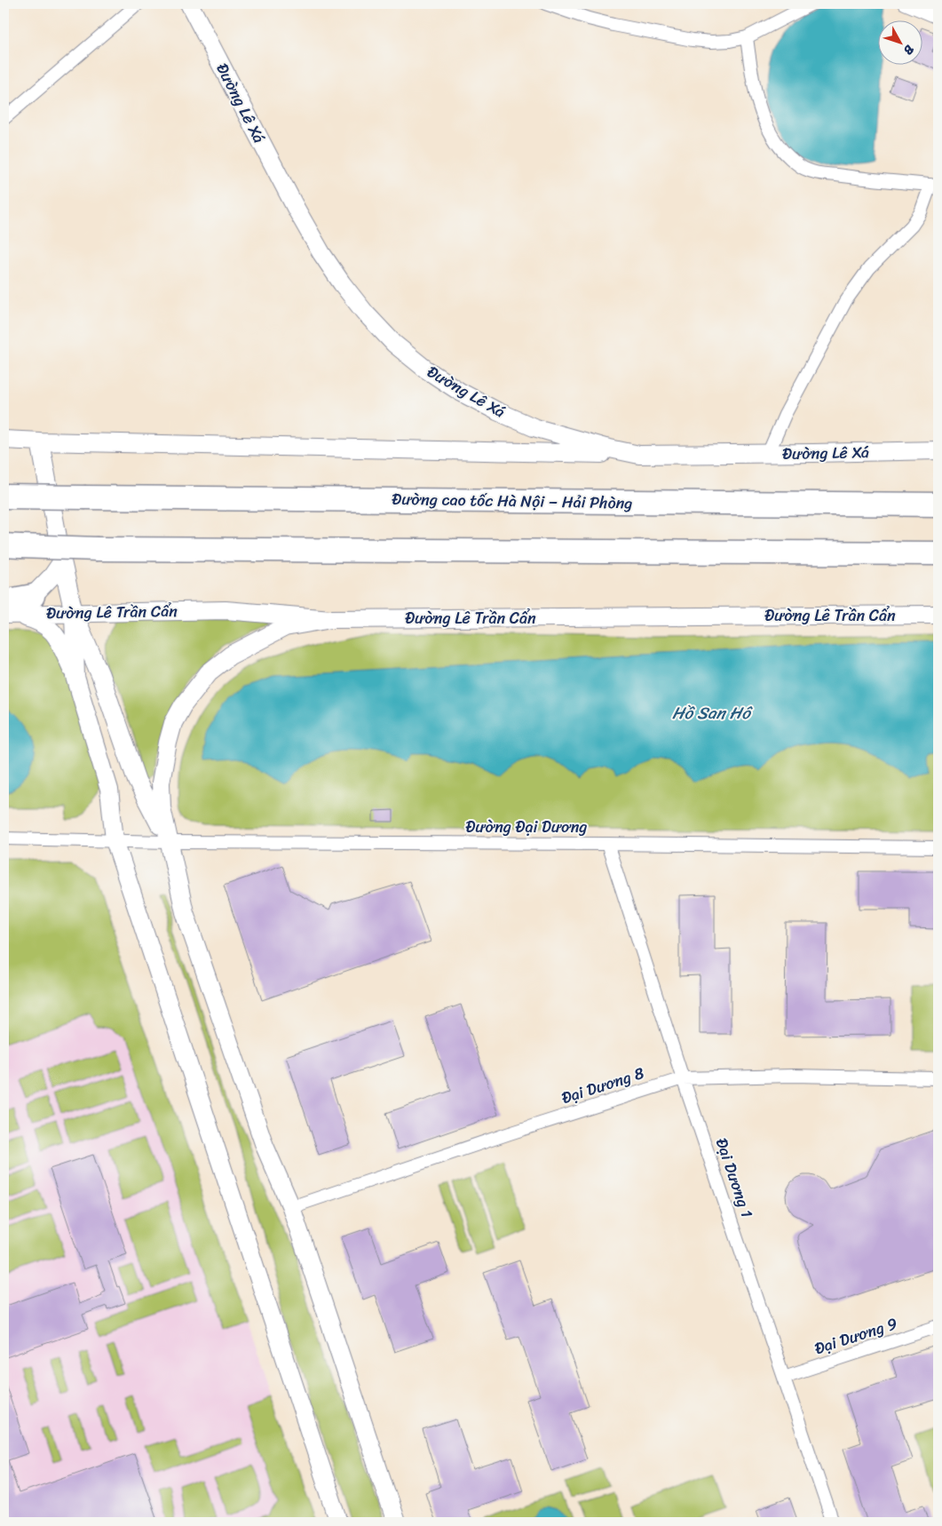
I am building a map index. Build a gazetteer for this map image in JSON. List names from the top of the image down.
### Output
{
  "streets": {
    "highway": ["Đường cao tốc Hà Nội – Hải Phòng"],
    "main road": ["Đường Lê Xá", "Đường Lê Trần Cẩn"],
    "street": [
      "Đường Đại Dương",
      "Đại Dương 8",
      "Đại Dương 1",
      "Đại Dương 9"
    ]
  },
  "crossings": [
    ["Đường Đại Dương", "Đại Dương 1"],
    ["Đại Dương 8", "Đại Dương 1"],
    ["Đại Dương 1", "Đại Dương 9"]
  ],
  "water": ["Hồ San Hô"],
  "north": "bottom right"
}
